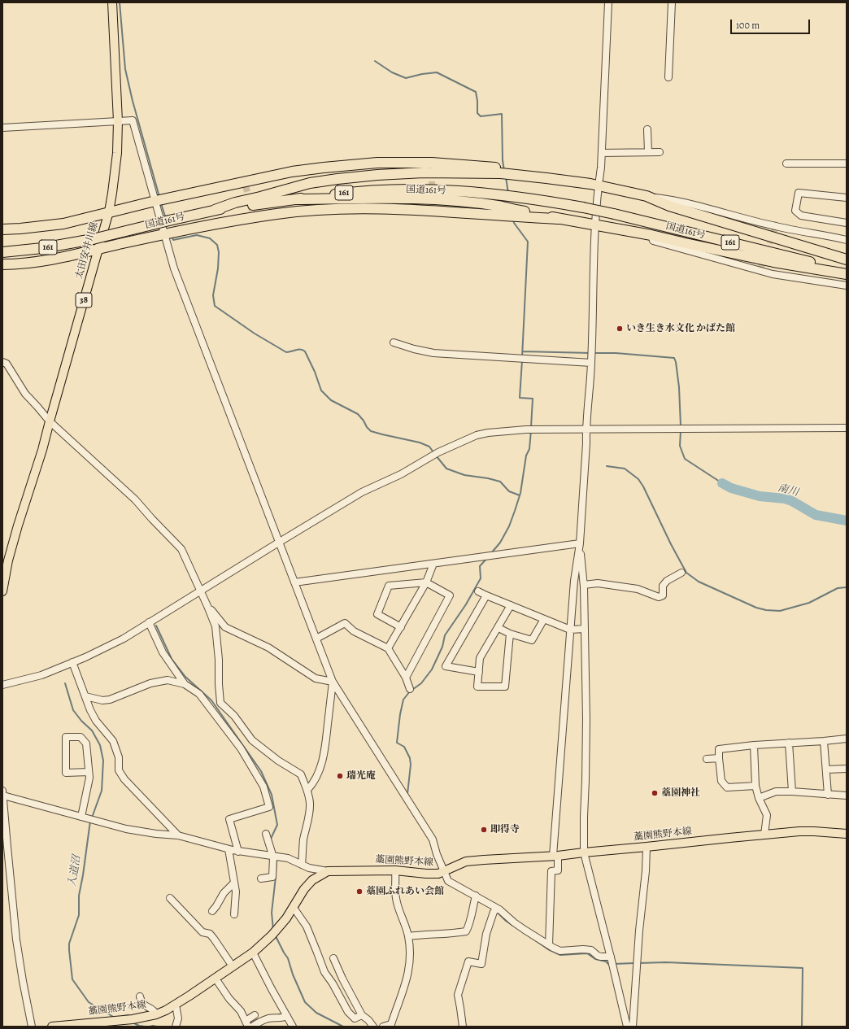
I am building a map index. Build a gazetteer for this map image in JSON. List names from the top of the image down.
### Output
{
  "streets": {
    "highway": ["国道161号", "161"],
    "main road": ["太田安井川線", "38", "藁園熊野本線"]
  },
  "water": ["南川", "入道沼"],
  "places": [
    "いき生き水文化 かばた館",
    "瑞光庵",
    "藁園神社",
    "即得寺",
    "藁園ふれあい会館"
  ],
  "scale_bar": "100 m"
}
